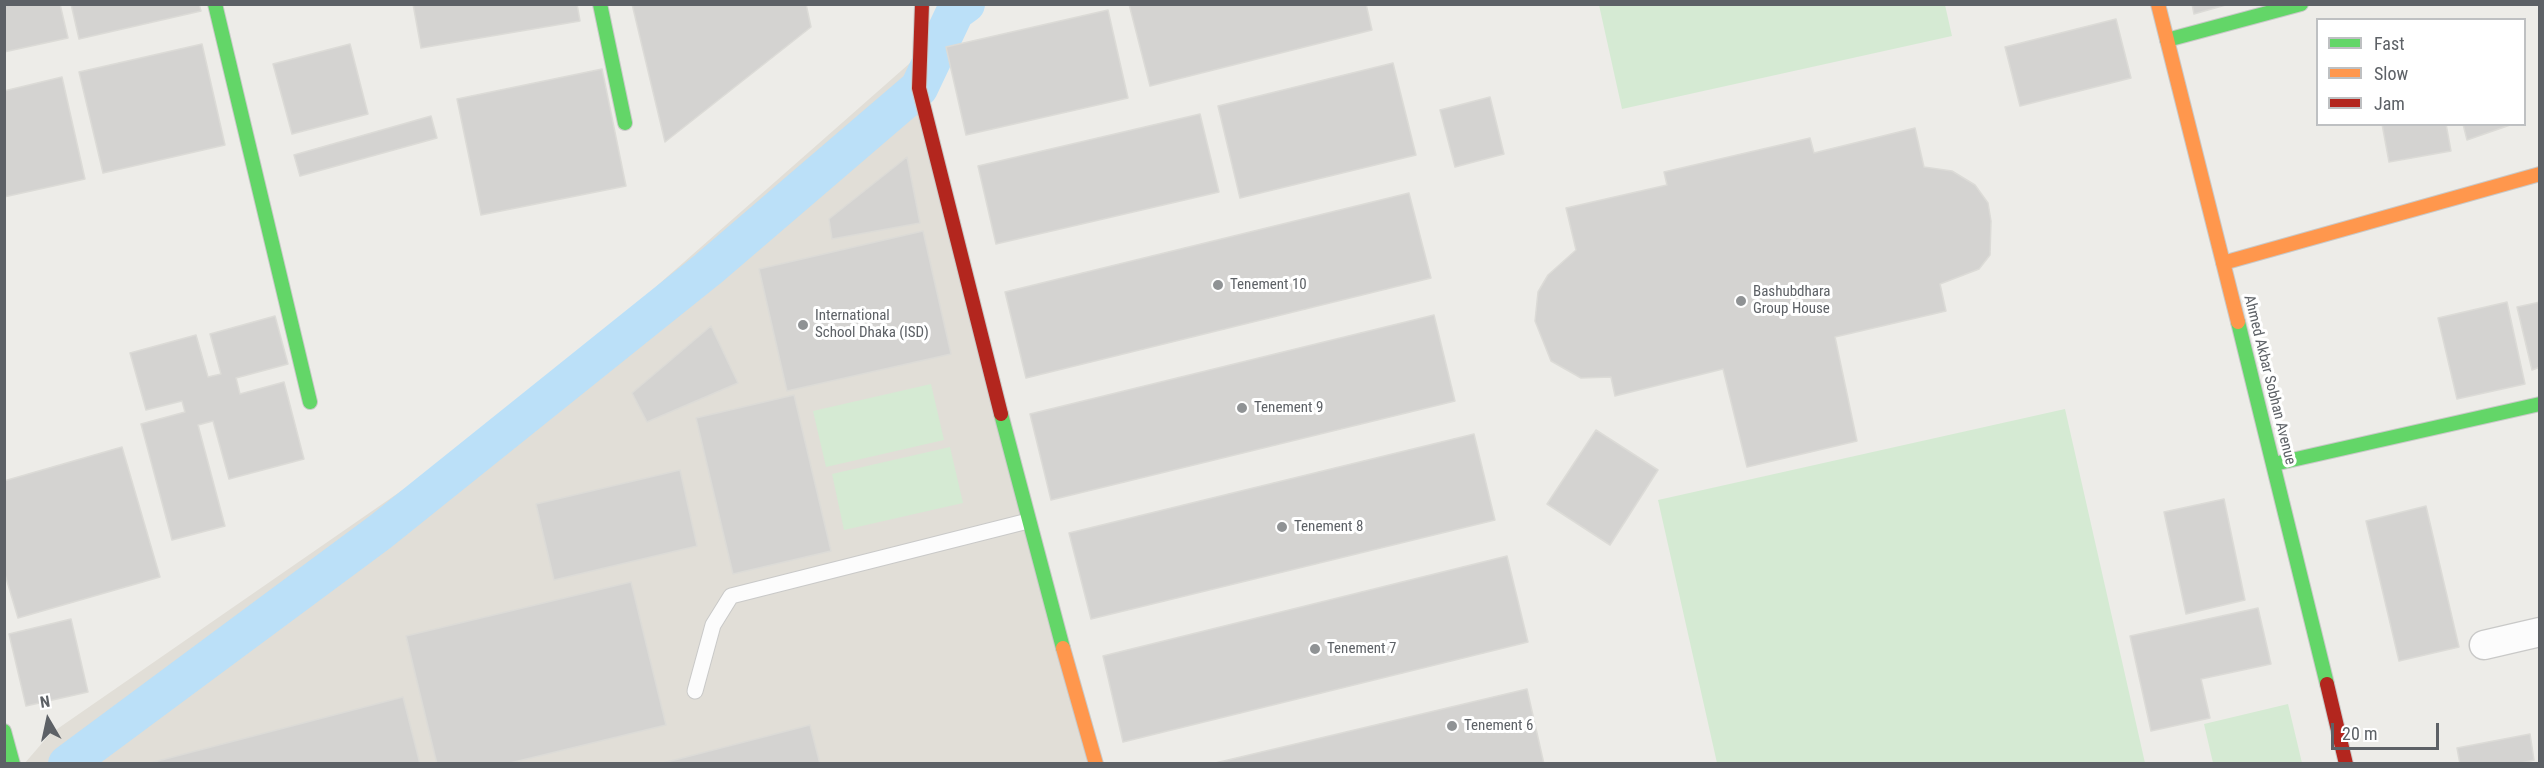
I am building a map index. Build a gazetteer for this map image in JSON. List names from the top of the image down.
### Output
{
  "streets": {
    "street": ["Ahmed Akbar Sobhan Avenue"]
  },
  "places": [
    "Tenement 10",
    "Bashubdhara Group House",
    "International School Dhaka (ISD)",
    "Tenement 9",
    "Tenement 8",
    "Tenement 7",
    "Tenement 6"
  ],
  "legend": ["Fast", "Slow", "Jam"],
  "scale_bar": "20 m",
  "north": "top"
}
